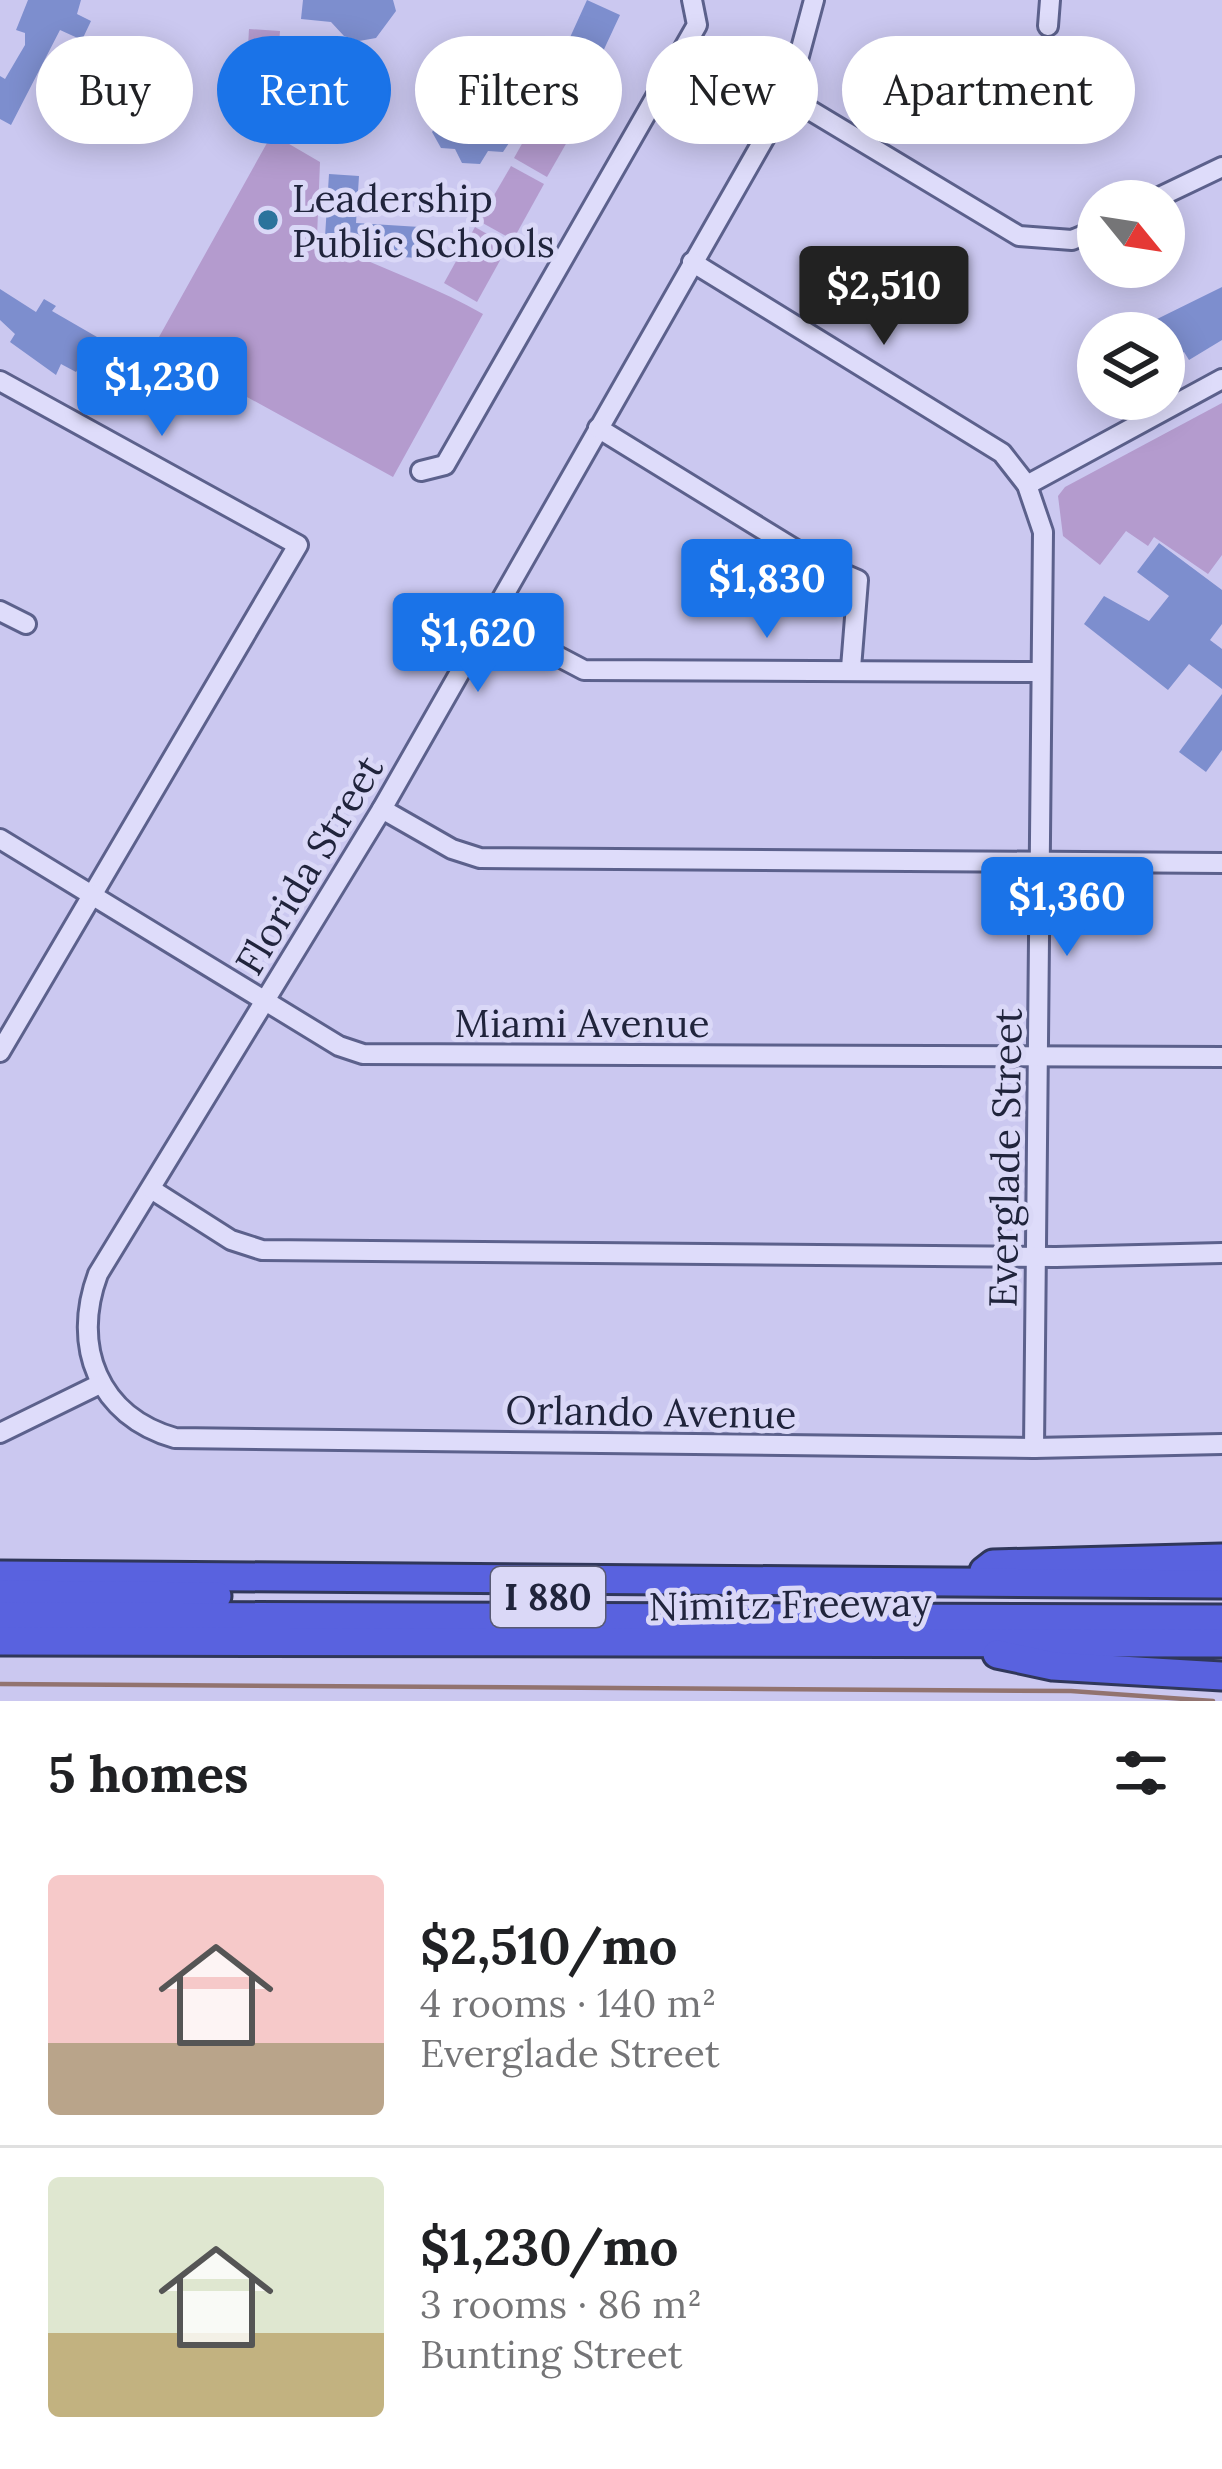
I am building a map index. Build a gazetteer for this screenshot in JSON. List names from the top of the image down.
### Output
{
  "streets": {
    "highway": ["I 880", "Nimitz Freeway"],
    "street": [
      "Florida Street",
      "Miami Avenue",
      "Everglade Street",
      "Orlando Avenue"
    ]
  },
  "crossings": [
    ["Florida Street", "Miami Avenue"],
    ["Florida Street", "Everglade Street"],
    ["Florida Street", "Orlando Avenue"],
    ["Miami Avenue", "Everglade Street"],
    ["Everglade Street", "Orlando Avenue"],
    ["I 880", "Nimitz Freeway"]
  ],
  "places": ["Leadership Public Schools"],
  "north": "bottom right",
  "page": {
    "chip": [
      "Buy",
      "Rent",
      "Filters",
      "New",
      "Apartment"
    ],
    "price": [
      "$2,510",
      "$1,230",
      "$1,830",
      "$1,620",
      "$1,360"
    ],
    "heading": "5 homes",
    "list": [
      {
        "name": "$2,510/mo",
        "note": "4 rooms · 140 m² · Everglade Street"
      },
      {
        "name": "$1,230/mo",
        "note": "3 rooms · 86 m² · Bunting Street"
      }
    ]
  }
}
